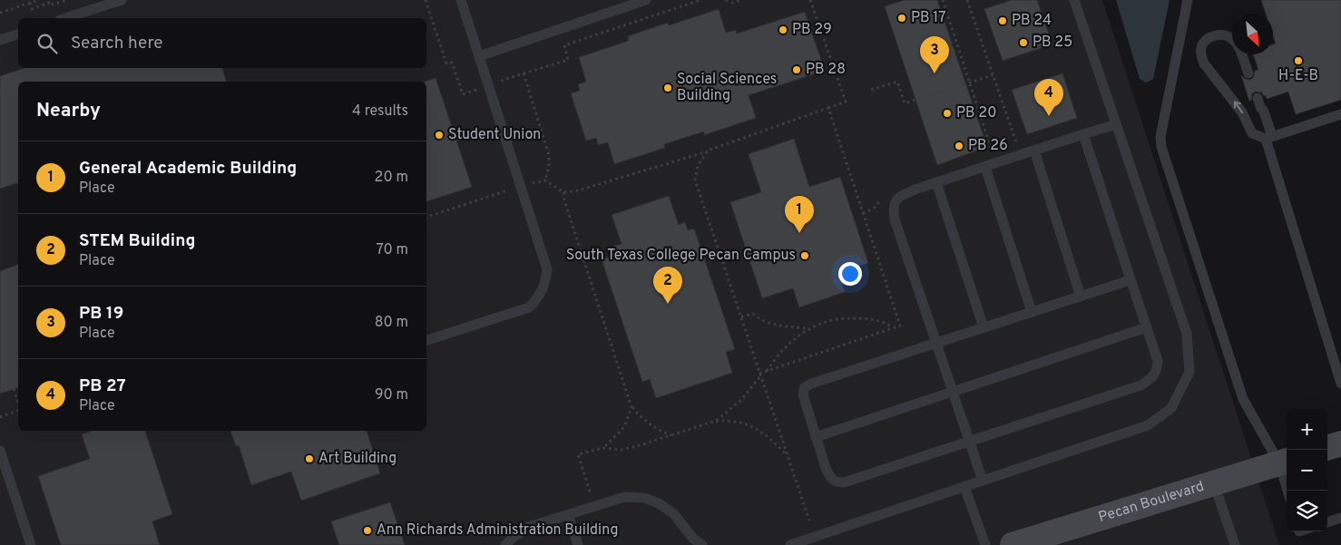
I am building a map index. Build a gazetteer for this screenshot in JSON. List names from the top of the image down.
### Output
{
  "streets": {
    "main road": ["Pecan Boulevard"]
  },
  "places": [
    "PB 17",
    "PB 24",
    "PB 29",
    "PB 25",
    "H-E-B",
    "PB 28",
    "Social Sciences Building",
    "PB 20",
    "Student Union",
    "PB 26",
    "South Texas College Pecan Campus",
    "Art Building",
    "Ann Richards Administration Building"
  ],
  "north": "bottom right",
  "page": {
    "search": "Search here",
    "pins": [
      "3",
      "4",
      "1",
      "2"
    ],
    "heading": ["Nearby", "4 results"],
    "list": [
      {
        "mark": "1",
        "name": "General Academic Building",
        "note": "Place",
        "value": "20 m"
      },
      {
        "mark": "2",
        "name": "STEM Building",
        "note": "Place",
        "value": "70 m"
      },
      {
        "mark": "3",
        "name": "PB 19",
        "note": "Place",
        "value": "80 m"
      },
      {
        "mark": "4",
        "name": "PB 27",
        "note": "Place",
        "value": "90 m"
      }
    ],
    "map_buttons": ["+", "−"]
  }
}
